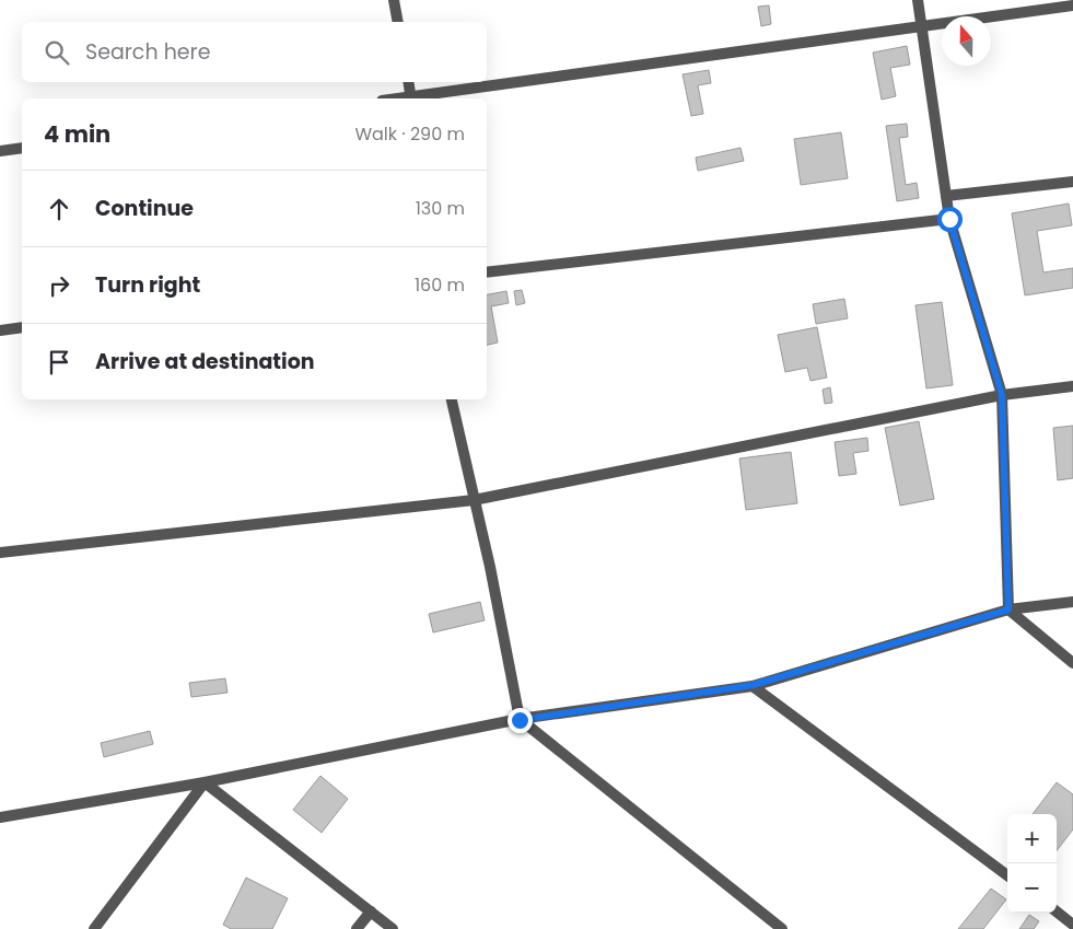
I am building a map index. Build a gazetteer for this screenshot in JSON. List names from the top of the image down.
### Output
{
  "north": "top",
  "page": {
    "search": "Search here",
    "heading": ["4 min", "Walk · 290 m"],
    "list": [
      ["Continue", "130 m"],
      ["Turn right", "160 m"],
      "Arrive at destination"
    ],
    "map_buttons": ["+", "−"]
  }
}
